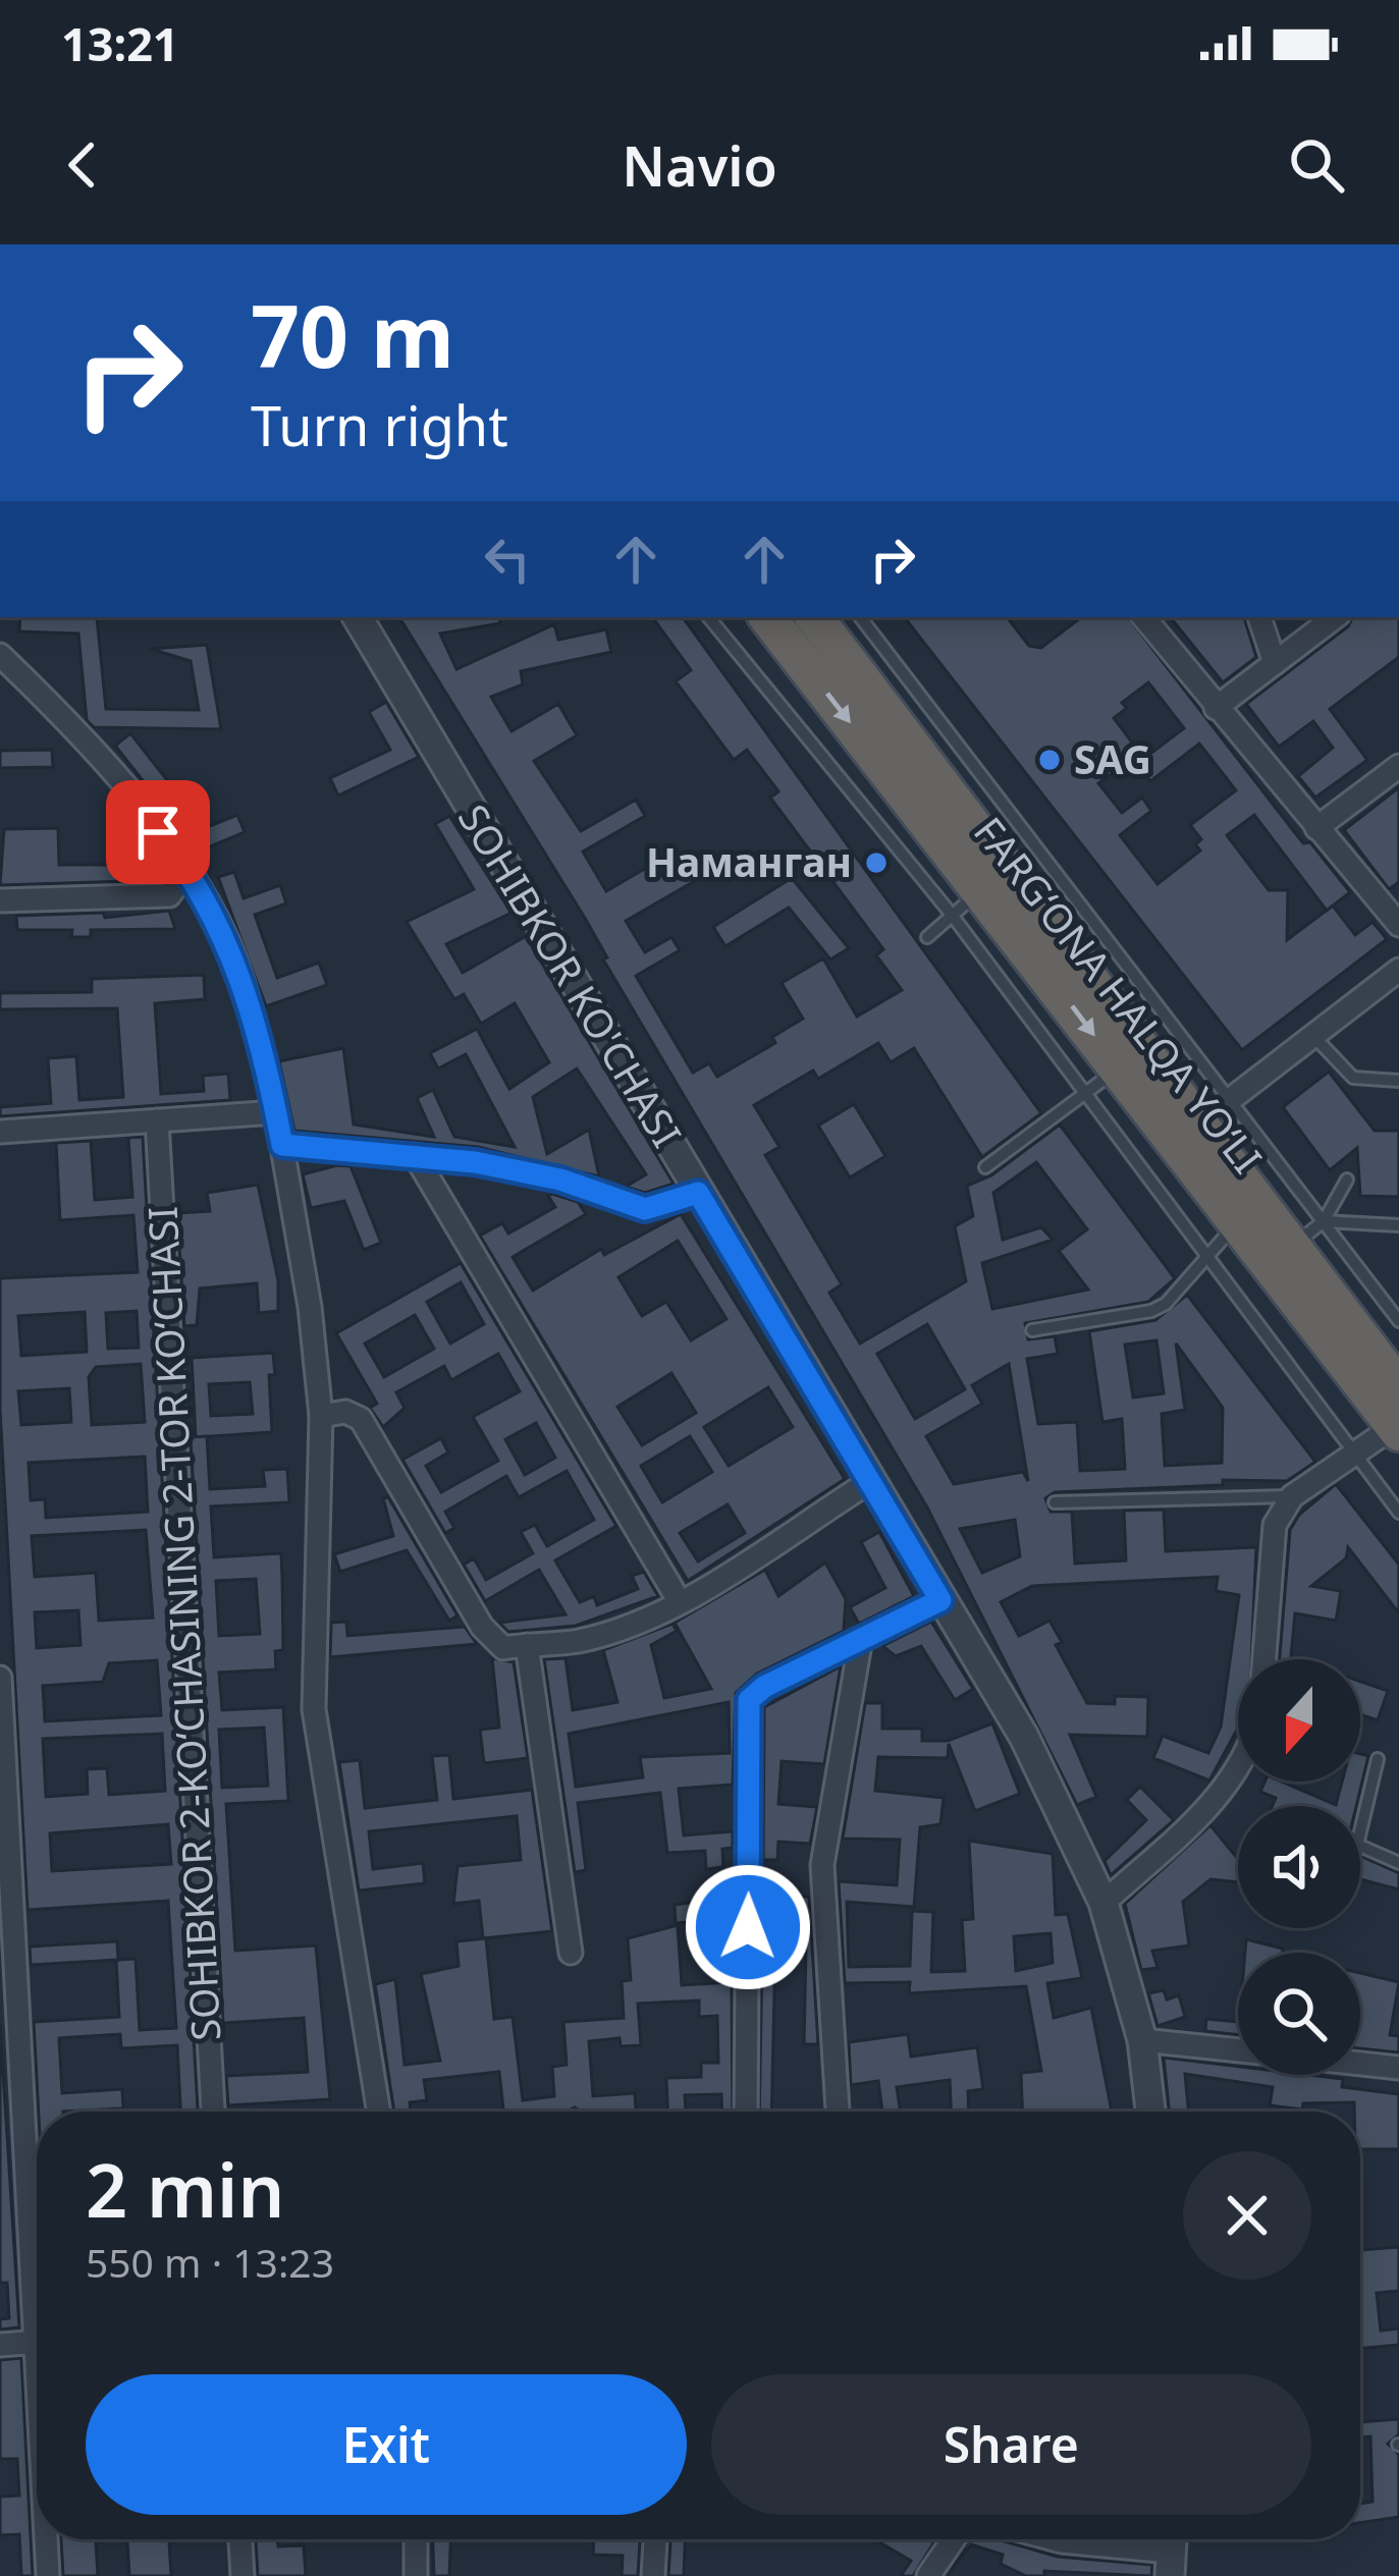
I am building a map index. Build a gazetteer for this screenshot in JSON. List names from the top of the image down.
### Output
{
  "streets": {
    "highway": ["FARG‘ONA HALQA YO‘LI"],
    "street": ["SOHIBKOR KO'CHASI", "SOHIBKOR 2-KO‘CHASINING 2-TOR KO‘CHASI"]
  },
  "places": ["SAG", "Наманган"],
  "north": "bottom",
  "page": {
    "status": "13:21",
    "header": "Navio",
    "turn": ["70 m", "Turn right"],
    "heading": ["2 min", "550 m · 13:23"],
    "buttons": ["Exit", "Share"]
  }
}
